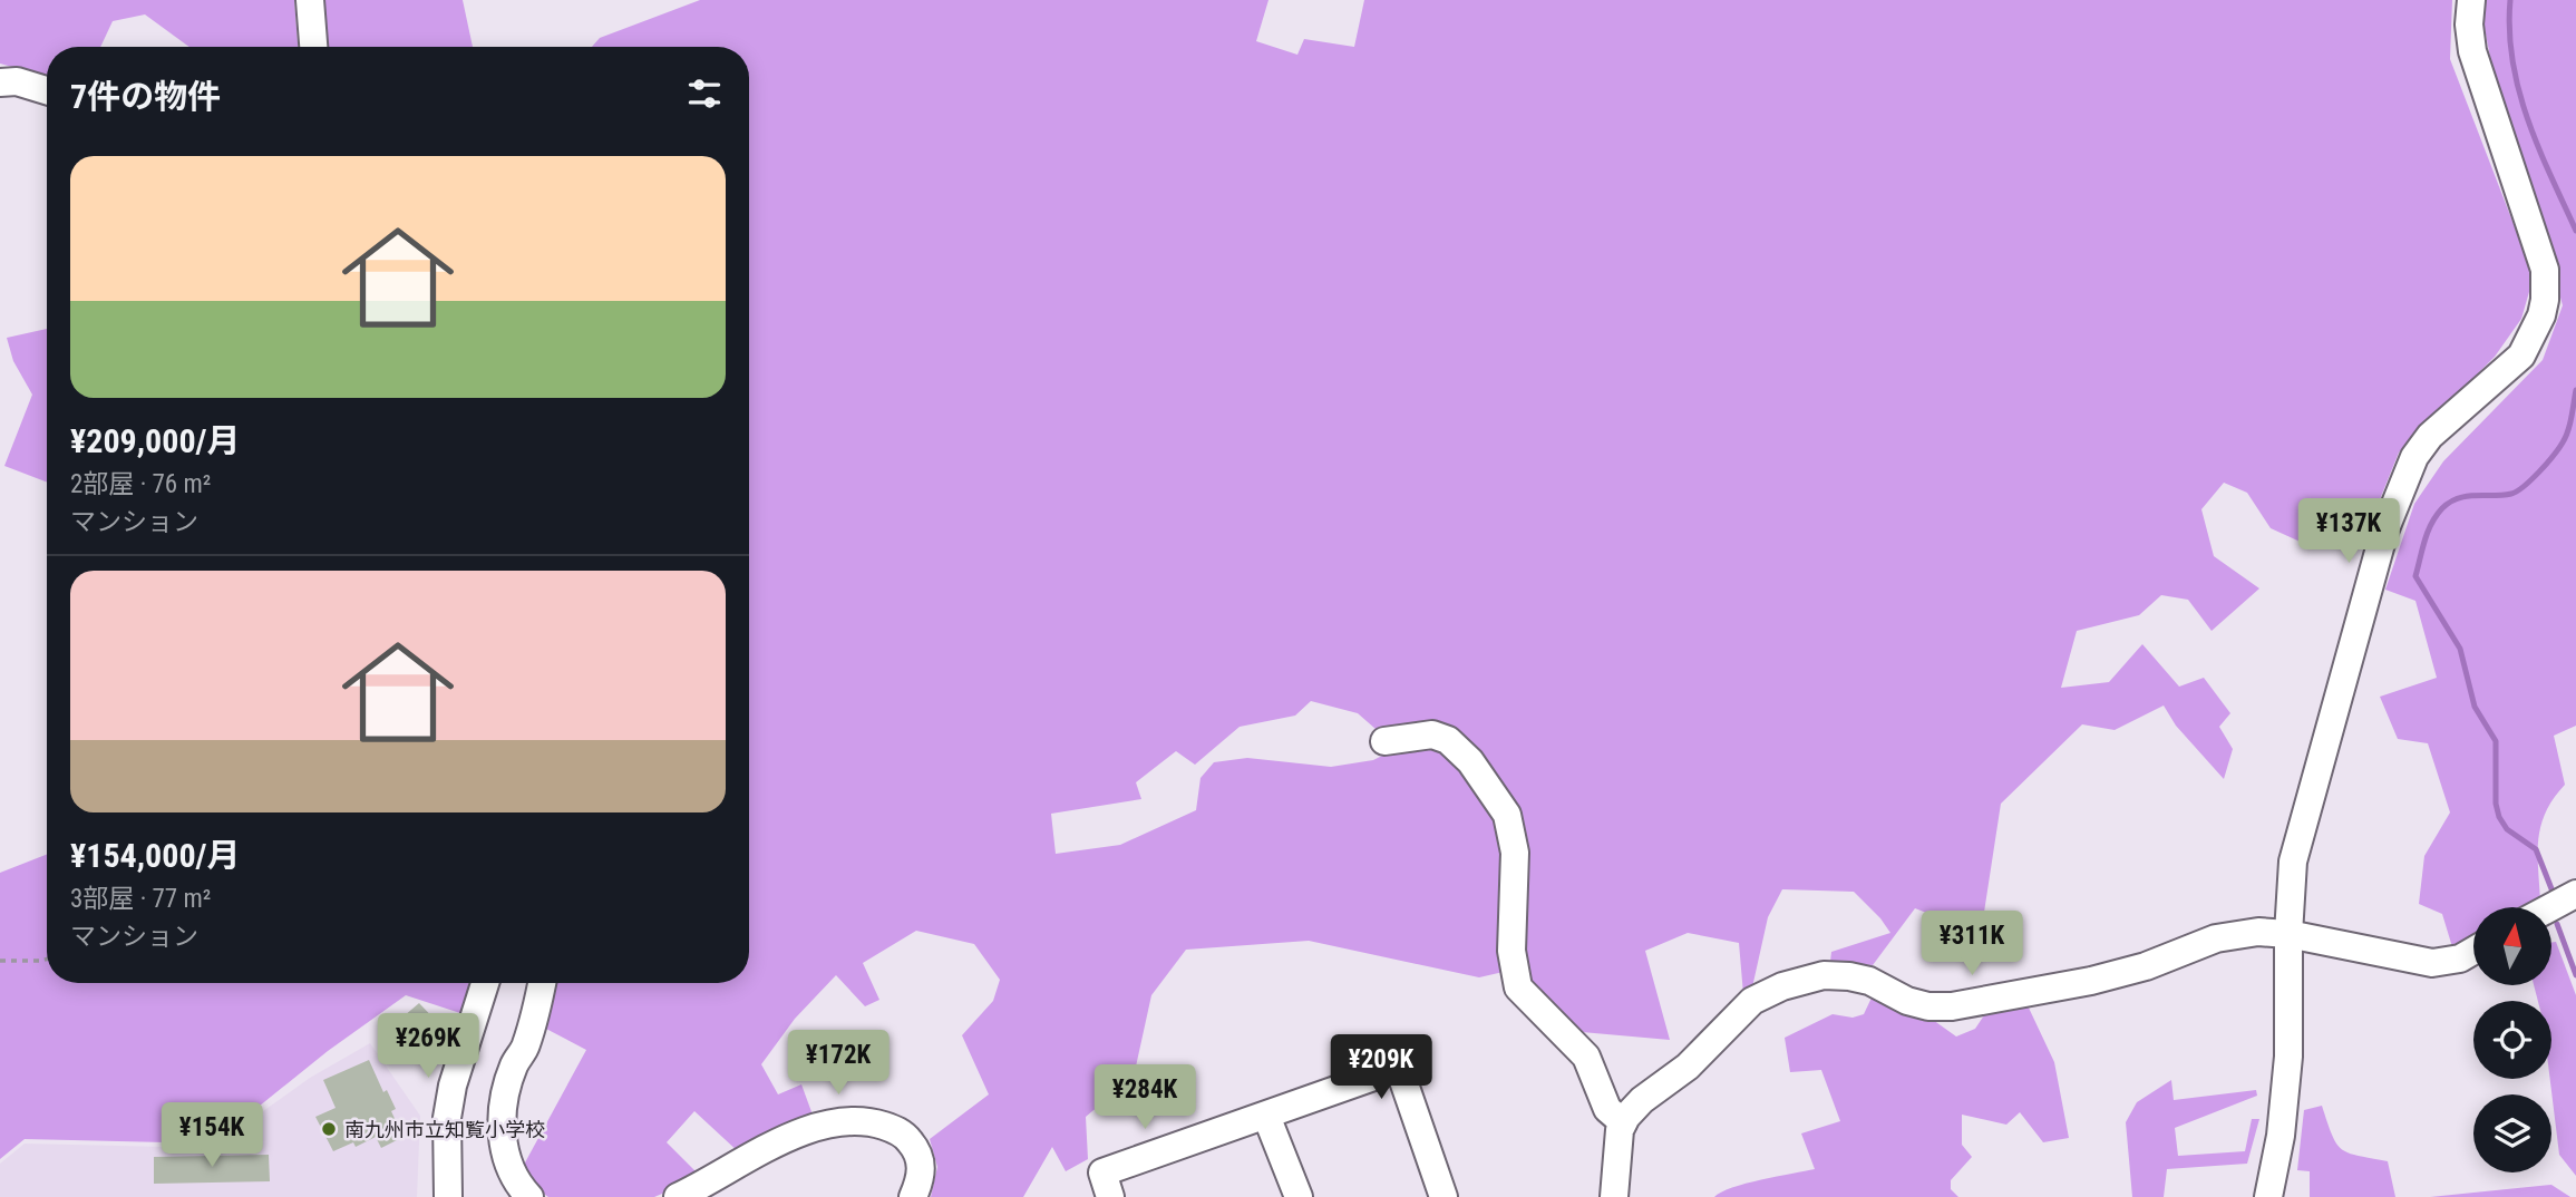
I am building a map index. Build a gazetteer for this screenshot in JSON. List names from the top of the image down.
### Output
{
  "places": ["南九州市立知覧小学校"],
  "north": "top",
  "page": {
    "heading": "7件の物件",
    "list": [
      {
        "name": "¥209,000/月",
        "note": "2部屋 · 76 m² · マンション"
      },
      {
        "name": "¥154,000/月",
        "note": "3部屋 · 77 m² · マンション"
      }
    ],
    "price": [
      "¥137K",
      "¥311K",
      "¥269K",
      "¥172K",
      "¥209K",
      "¥284K",
      "¥154K"
    ]
  }
}
